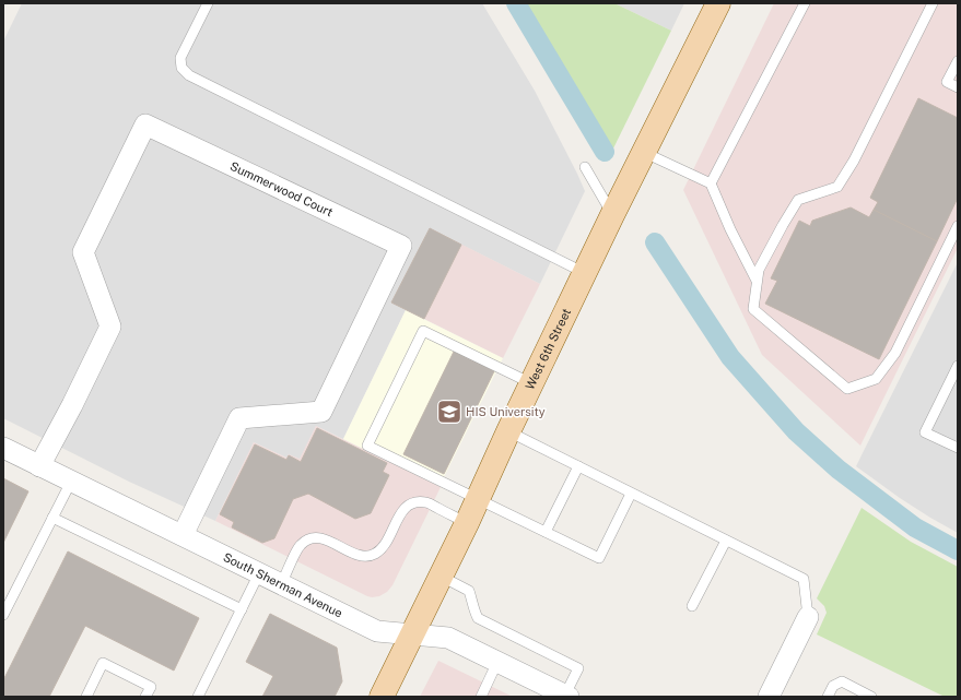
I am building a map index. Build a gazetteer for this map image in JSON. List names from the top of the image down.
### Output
{
  "streets": {
    "main road": ["West 6th Street"],
    "street": ["Summerwood Court", "South Sherman Avenue"]
  },
  "crossings": [
    ["Summerwood Court", "South Sherman Avenue"],
    ["West 6th Street", "South Sherman Avenue"]
  ],
  "places": {
    "school or university": ["HIS University"]
  }
}
